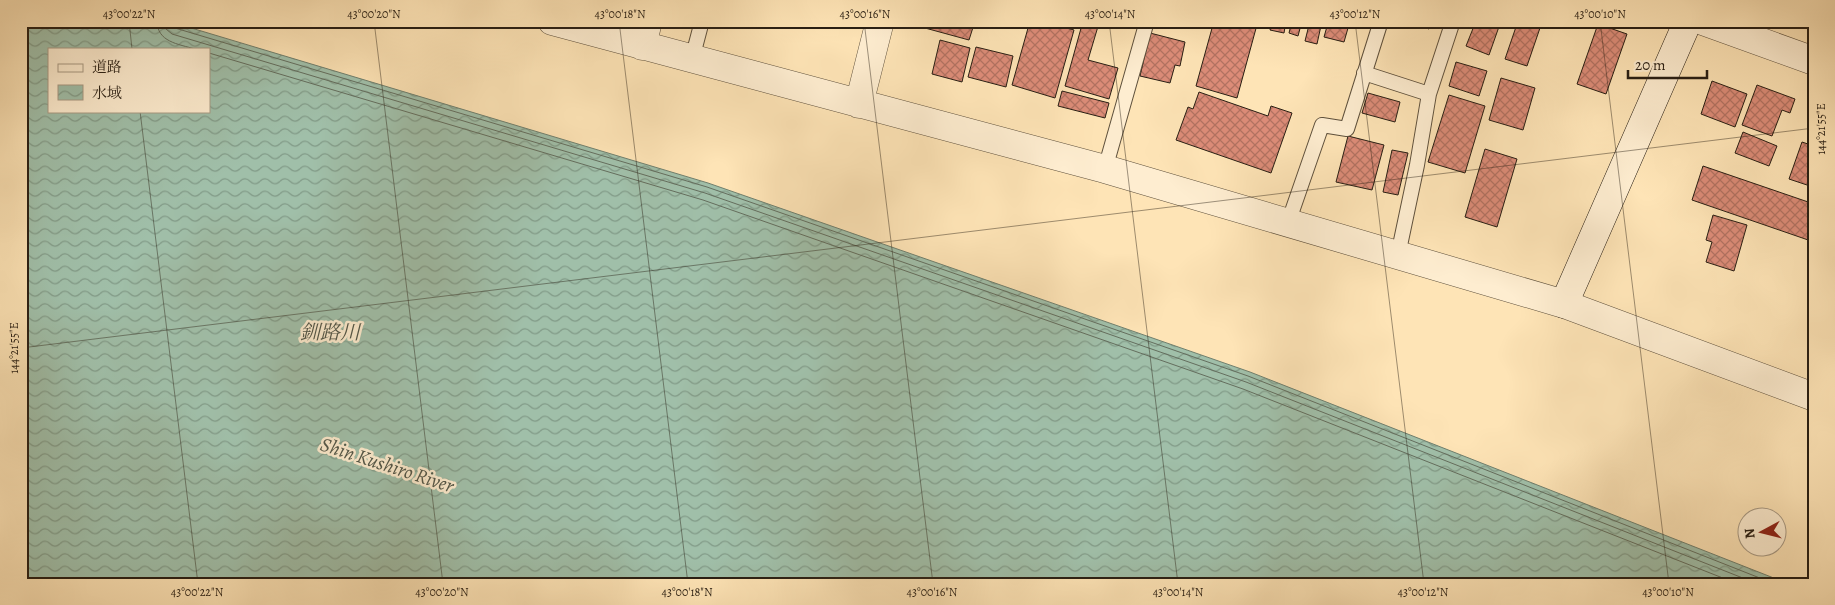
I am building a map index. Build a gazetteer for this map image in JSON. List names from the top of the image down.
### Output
{
  "water": ["釧路川", "Shin Kushiro River"],
  "legend": ["道路", "水域"],
  "scale_bar": "20 m",
  "north": "left",
  "coordinates": [
    "43°00'22\"N",
    "43°00'20\"N",
    "43°00'18\"N",
    "43°00'16\"N",
    "43°00'14\"N",
    "43°00'12\"N",
    "43°00'10\"N",
    "144°21'55\"E"
  ]
}
